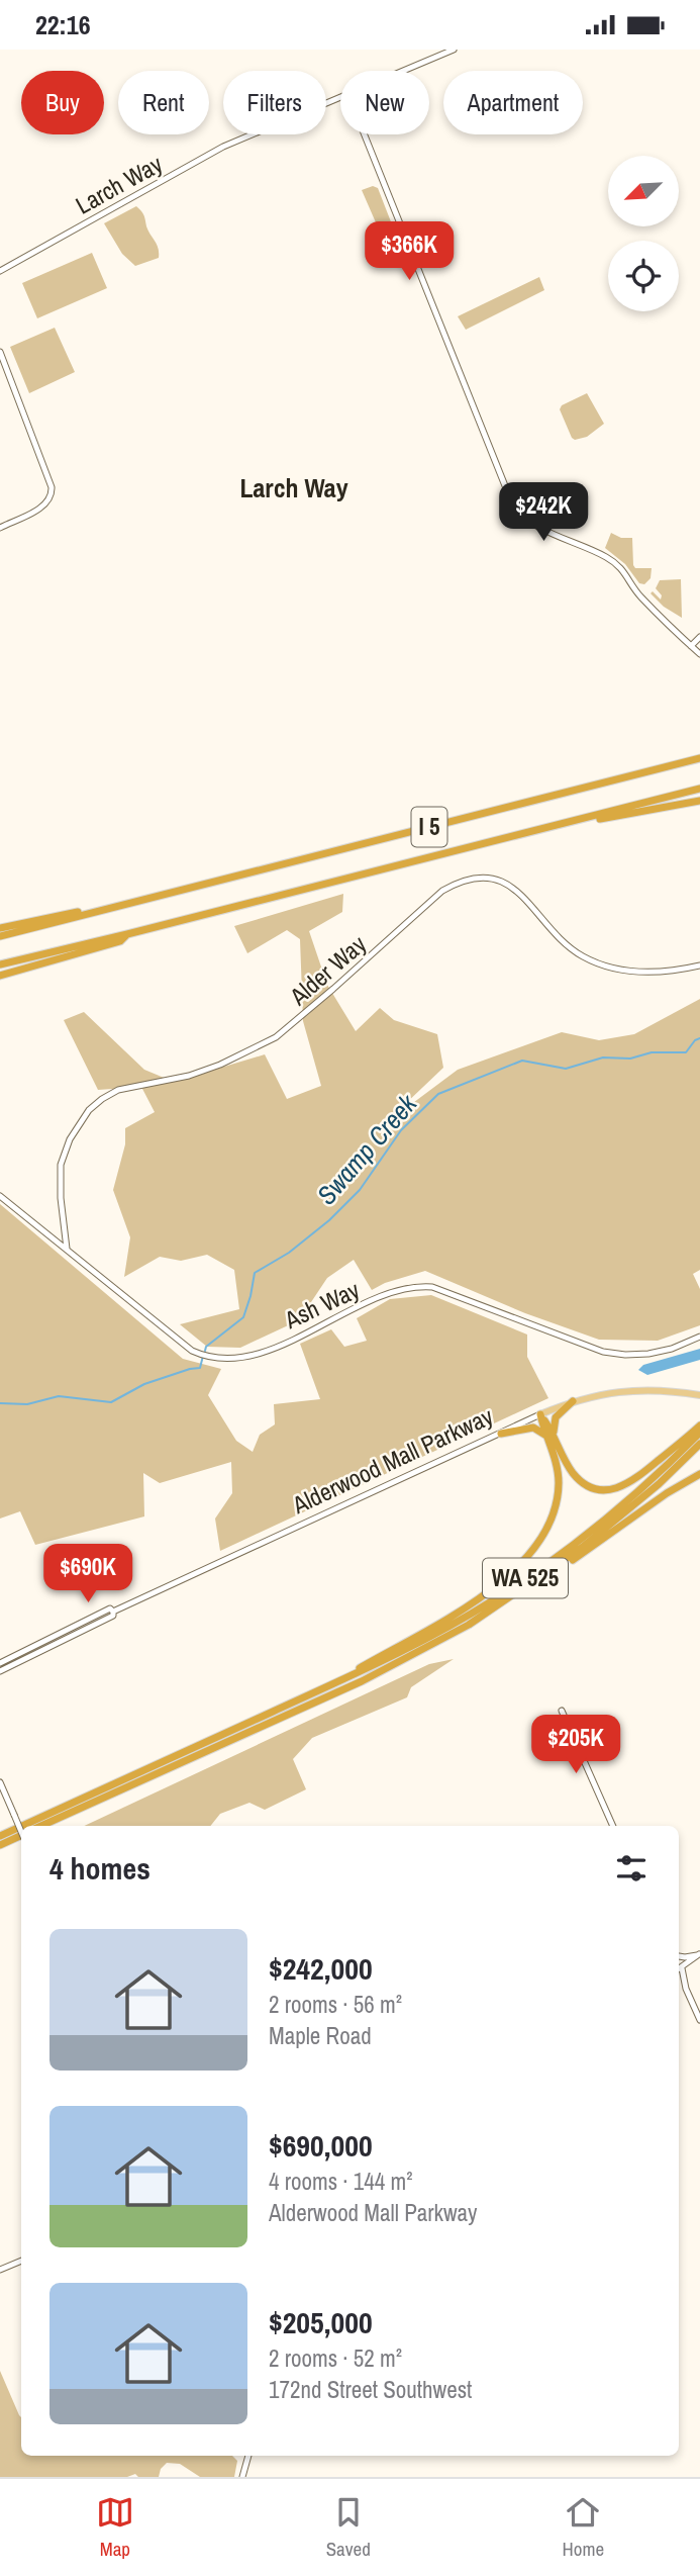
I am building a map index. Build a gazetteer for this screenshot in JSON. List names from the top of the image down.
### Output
{
  "streets": {
    "highway": ["I 5", "WA 525"],
    "main road": ["Alderwood Mall Parkway"],
    "street": ["Larch Way", "Alder Way", "Ash Way"]
  },
  "crossings": [
    ["Alder Way", "Ash Way"]
  ],
  "districts": ["Larch Way"],
  "water": ["Swamp Creek"],
  "north": "bottom left",
  "page": {
    "status": "22:16",
    "chip": [
      "Buy",
      "Rent",
      "Filters",
      "New",
      "Apartment"
    ],
    "price": [
      "$366K",
      "$242K",
      "$690K",
      "$205K"
    ],
    "heading": "4 homes",
    "list": [
      {
        "name": "$242,000",
        "note": "2 rooms · 56 m² · Maple Road"
      },
      {
        "name": "$690,000",
        "note": "4 rooms · 144 m² · Alderwood Mall Parkway"
      },
      {
        "name": "$205,000",
        "note": "2 rooms · 52 m² · 172nd Street Southwest"
      }
    ],
    "tabs": ["Map", "Saved", "Home"]
  }
}
